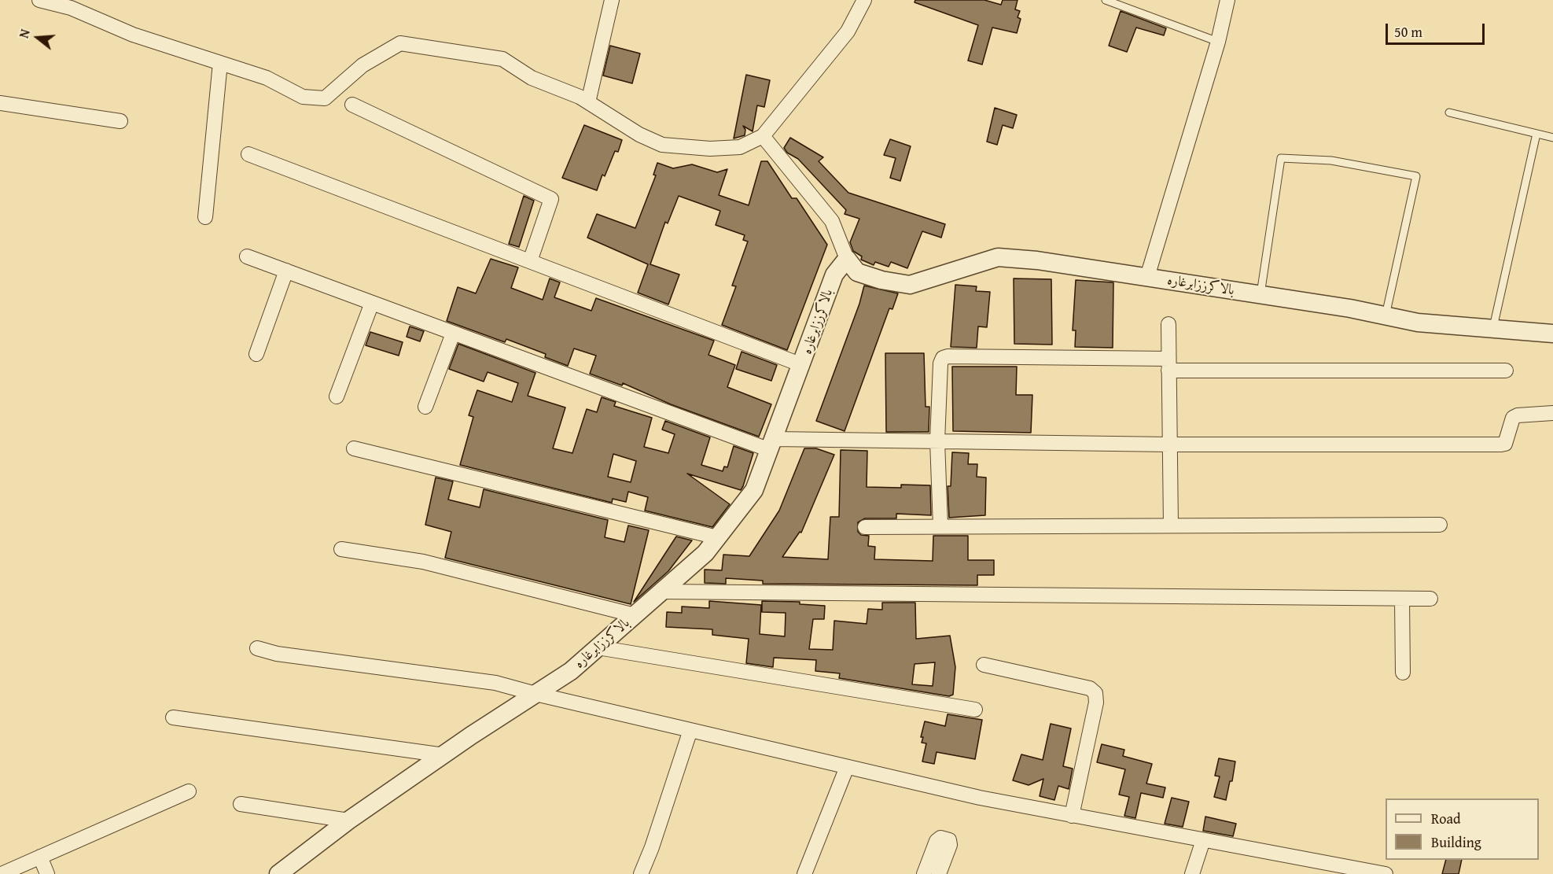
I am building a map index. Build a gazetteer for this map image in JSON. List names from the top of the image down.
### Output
{
  "streets": {
    "street": ["بالاکرززابرغاره"]
  },
  "legend": ["Road", "Building"],
  "scale_bar": "50 m",
  "north": "left"
}
